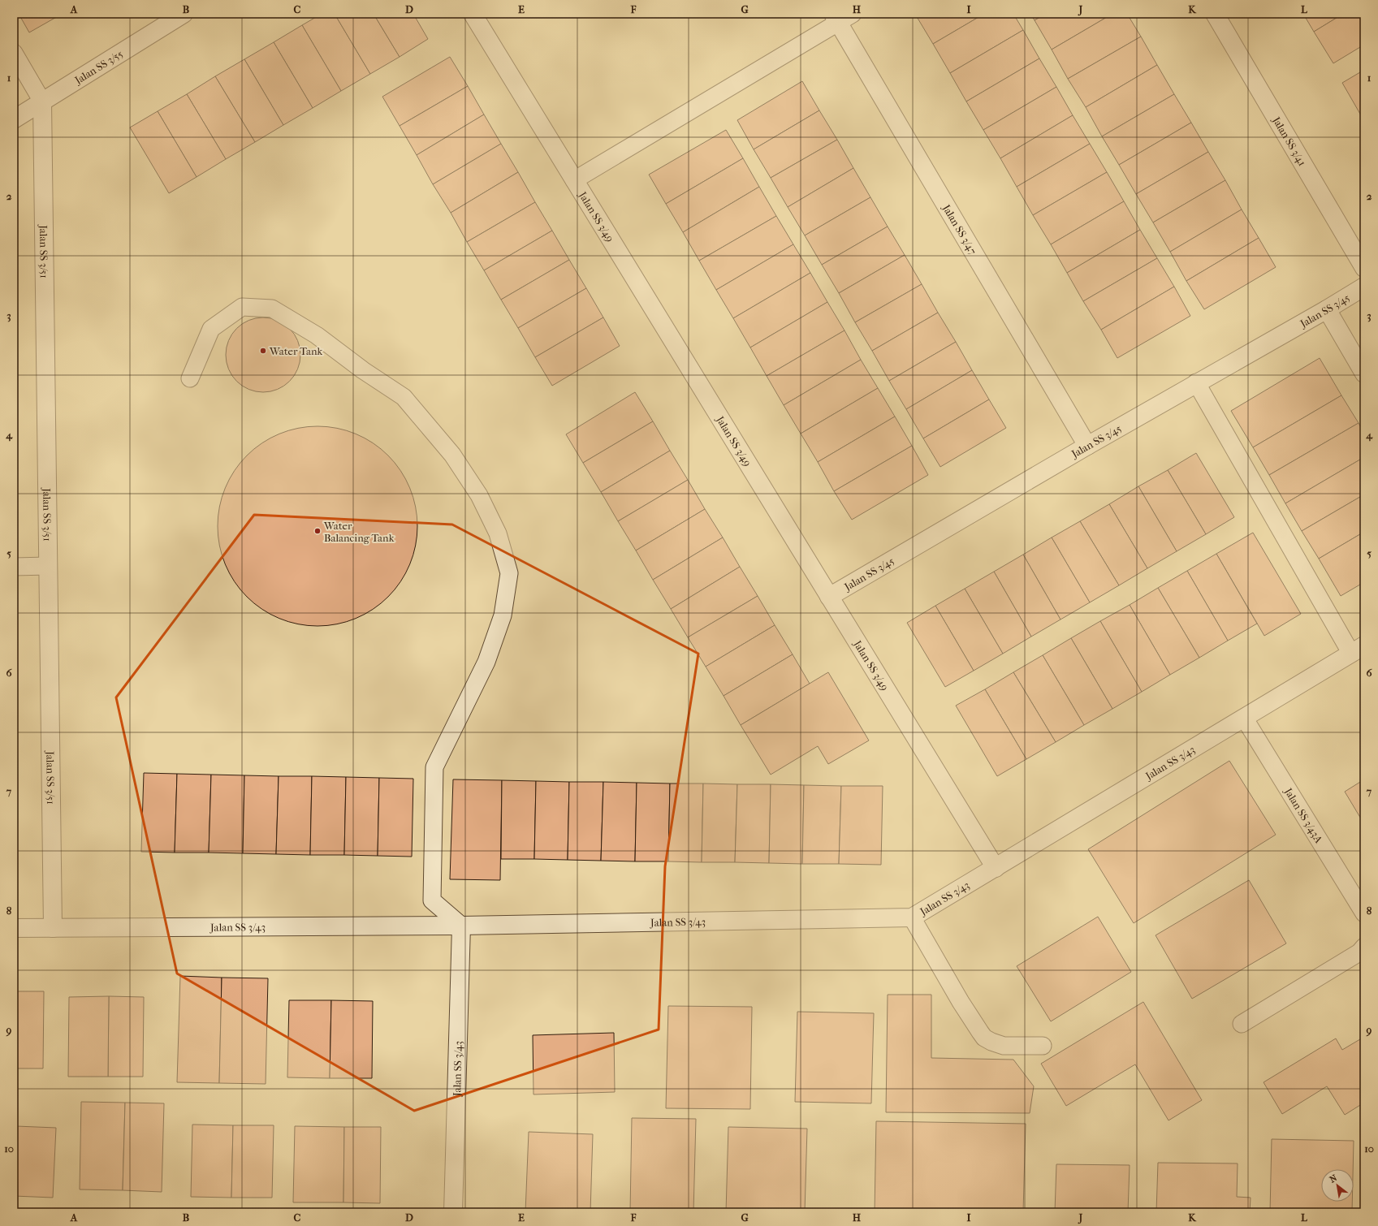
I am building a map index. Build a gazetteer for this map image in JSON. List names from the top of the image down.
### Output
{
  "streets": {
    "street": [
      "Jalan SS 3/55",
      "Jalan SS 3/41",
      "Jalan SS 3/49",
      "Jalan SS 3/47",
      "Jalan SS 3/51",
      "Jalan SS 3/45",
      "Jalan SS 3/43"
    ],
    "lane": ["Jalan SS 3/43A"]
  },
  "crossings": [
    ["Jalan SS 3/55", "Jalan SS 3/51"],
    ["Jalan SS 3/49", "Jalan SS 3/45"],
    ["Jalan SS 3/49", "Jalan SS 3/43"],
    ["Jalan SS 3/47", "Jalan SS 3/45"],
    ["Jalan SS 3/51", "Jalan SS 3/43"],
    ["Jalan SS 3/43", "Jalan SS 3/43A"]
  ],
  "places": ["Water Tank", "Water Balancing Tank"],
  "north": "top left",
  "grid": {
    "columns": [
      "A",
      "B",
      "C",
      "D",
      "E",
      "F",
      "G",
      "H",
      "I",
      "J",
      "K",
      "L"
    ],
    "rows": [
      "1",
      "2",
      "3",
      "4",
      "5",
      "6",
      "7",
      "8",
      "9",
      "10"
    ]
  }
}
